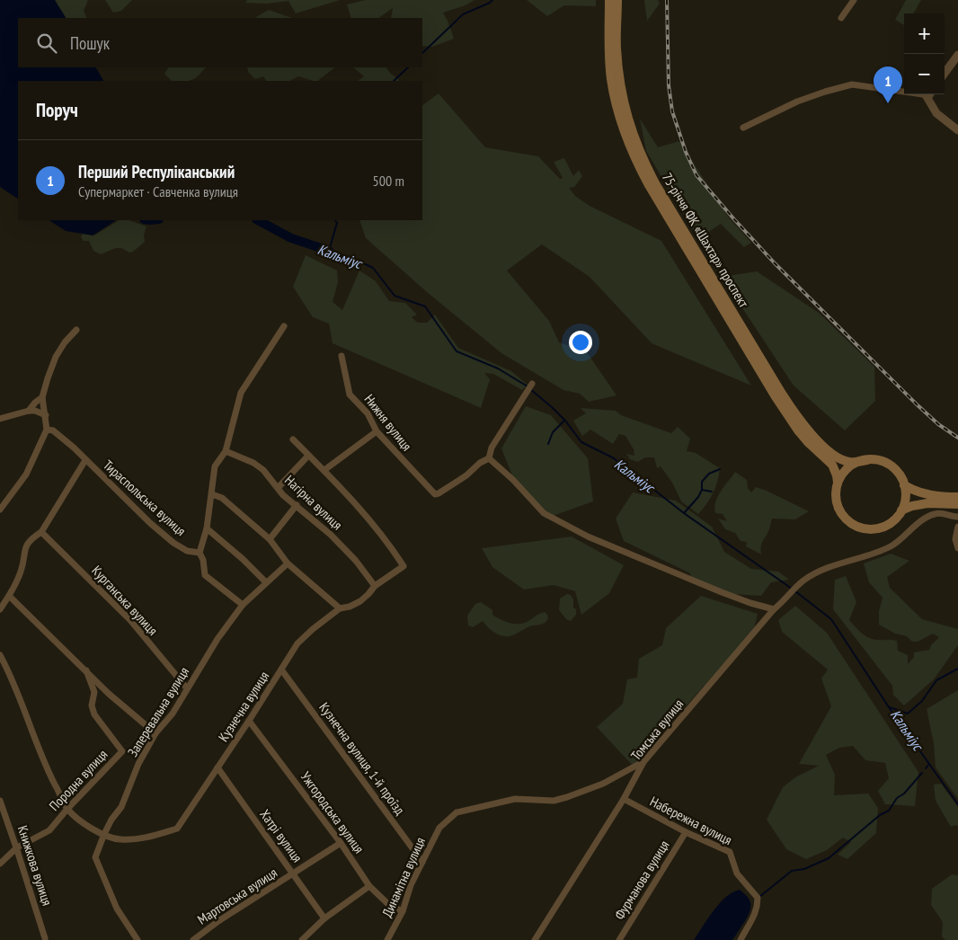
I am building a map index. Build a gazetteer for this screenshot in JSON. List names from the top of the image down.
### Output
{
  "streets": {
    "main road": ["75-річчя ФК «Шахтар» проспект"],
    "street": [
      "Нижня вулиця",
      "Тираспольська вулиця",
      "Нагірна вулиця",
      "Курганська вулиця",
      "Кузнечна вулиця",
      "Заперевальна вулиця",
      "Томська вулиця",
      "Кузнечна вулиця, 1-й проїзд",
      "Породна вулиця",
      "Ужгородська вулиця",
      "Набережна вулиця",
      "Хатрі вулиця",
      "Книжкова вулиця",
      "Динамітна вулиця",
      "Фурманова вулиця",
      "Мартовська вулиця"
    ]
  },
  "crossings": [
    ["Нагірна вулиця", "Кузнечна вулиця"],
    ["Курганська вулиця", "Заперевальна вулиця"],
    ["Кузнечна вулиця", "Заперевальна вулиця"],
    ["Кузнечна вулиця", "Кузнечна вулиця, 1-й проїзд"],
    ["Кузнечна вулиця", "Породна вулиця"],
    ["Кузнечна вулиця", "Ужгородська вулиця"],
    ["Кузнечна вулиця", "Хатрі вулиця"],
    ["Заперевальна вулиця", "Породна вулиця"],
    ["Томська вулиця", "Набережна вулиця"],
    ["Томська вулиця", "Динамітна вулиця"],
    ["Кузнечна вулиця, 1-й проїзд", "Динамітна вулиця"],
    ["Породна вулиця", "Книжкова вулиця"],
    ["Ужгородська вулиця", "Динамітна вулиця"],
    ["Ужгородська вулиця", "Мартовська вулиця"],
    ["Набережна вулиця", "Фурманова вулиця"],
    ["Хатрі вулиця", "Мартовська вулиця"]
  ],
  "water": ["Кальміус"],
  "page": {
    "map_buttons": ["+", "−"],
    "search": "Пошук",
    "pins": "1",
    "heading": "Поруч",
    "list": [
      {
        "mark": "1",
        "name": "Перший Респуліканський",
        "note": "Супермаркет · Савченка вулиця",
        "value": "500 m"
      }
    ]
  }
}
